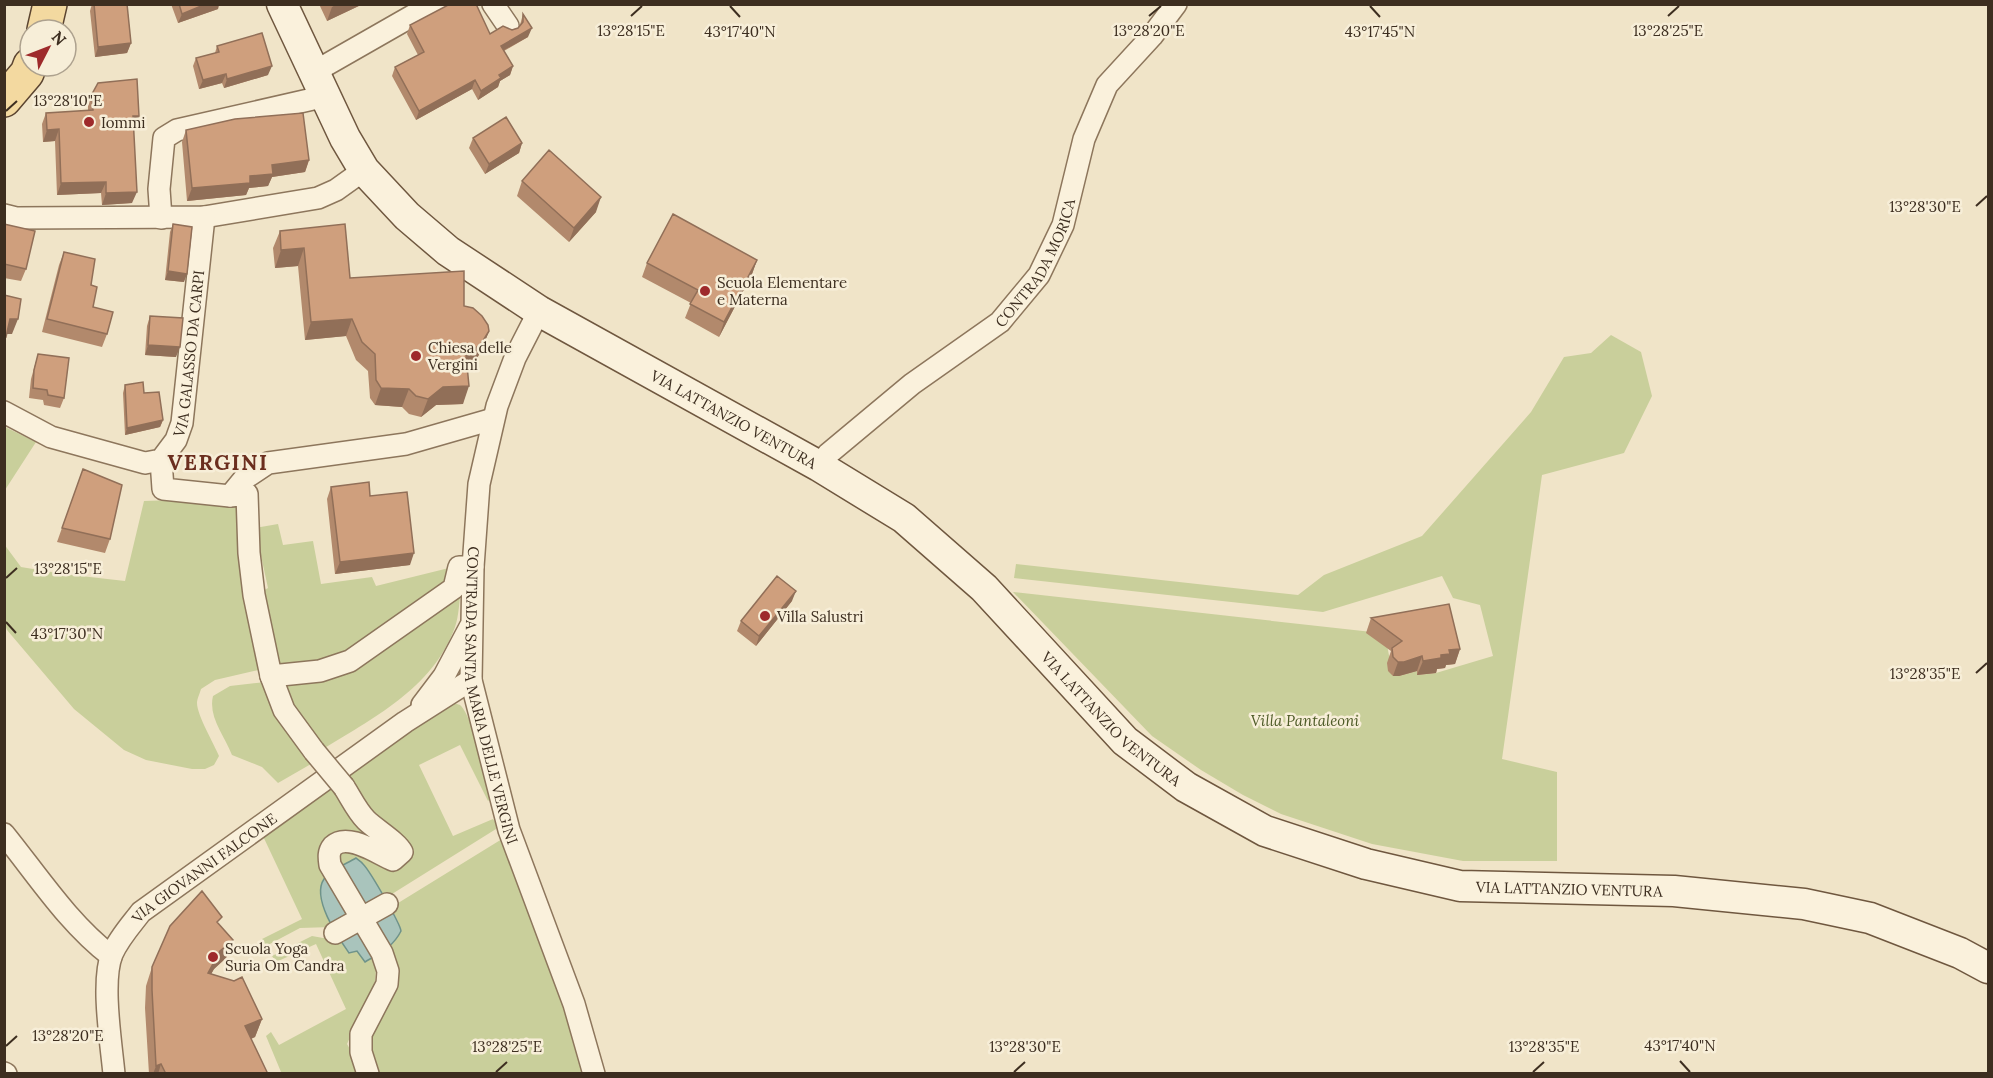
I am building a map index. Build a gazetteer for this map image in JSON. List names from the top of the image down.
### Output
{
  "streets": {
    "main road": ["VIA LATTANZIO VENTURA"],
    "street": [
      "CONTRADA MORICA",
      "VIA GALASSO DA CARPI",
      "CONTRADA SANTA MARIA DELLE VERGINI",
      "VIA GIOVANNI FALCONE"
    ]
  },
  "crossings": [
    ["CONTRADA MORICA", "VIA LATTANZIO VENTURA"],
    ["VIA LATTANZIO VENTURA", "CONTRADA SANTA MARIA DELLE VERGINI"],
    ["CONTRADA SANTA MARIA DELLE VERGINI", "VIA GIOVANNI FALCONE"]
  ],
  "districts": ["VERGINI"],
  "parks": ["Villa Pantaleoni"],
  "places": [
    "Iommi",
    "Scuola Elementare e Materna",
    "Chiesa delle Vergini",
    "Villa Salustri",
    "Scuola Yoga Suria Om Candra"
  ],
  "north": "top right",
  "coordinates": [
    "13°28'15\"E",
    "13°28'20\"E",
    "13°28'25\"E",
    "43°17'40\"N",
    "43°17'45\"N",
    "13°28'10\"E",
    "13°28'30\"E",
    "43°17'30\"N",
    "13°28'35\"E"
  ]
}
